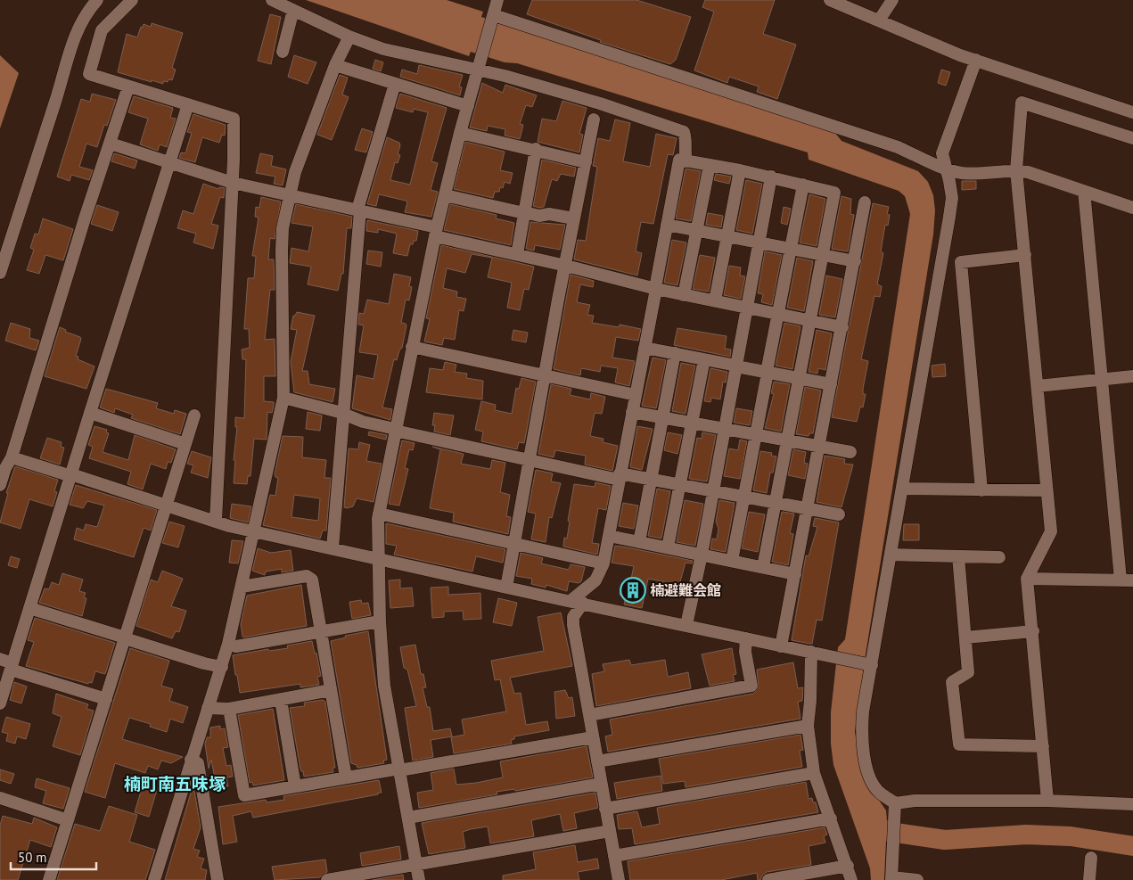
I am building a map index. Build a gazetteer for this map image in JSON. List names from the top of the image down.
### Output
{
  "districts": ["楠町南五味塚"],
  "places": {
    "building": ["楠避難会館"]
  },
  "scale_bar": "50 m"
}
